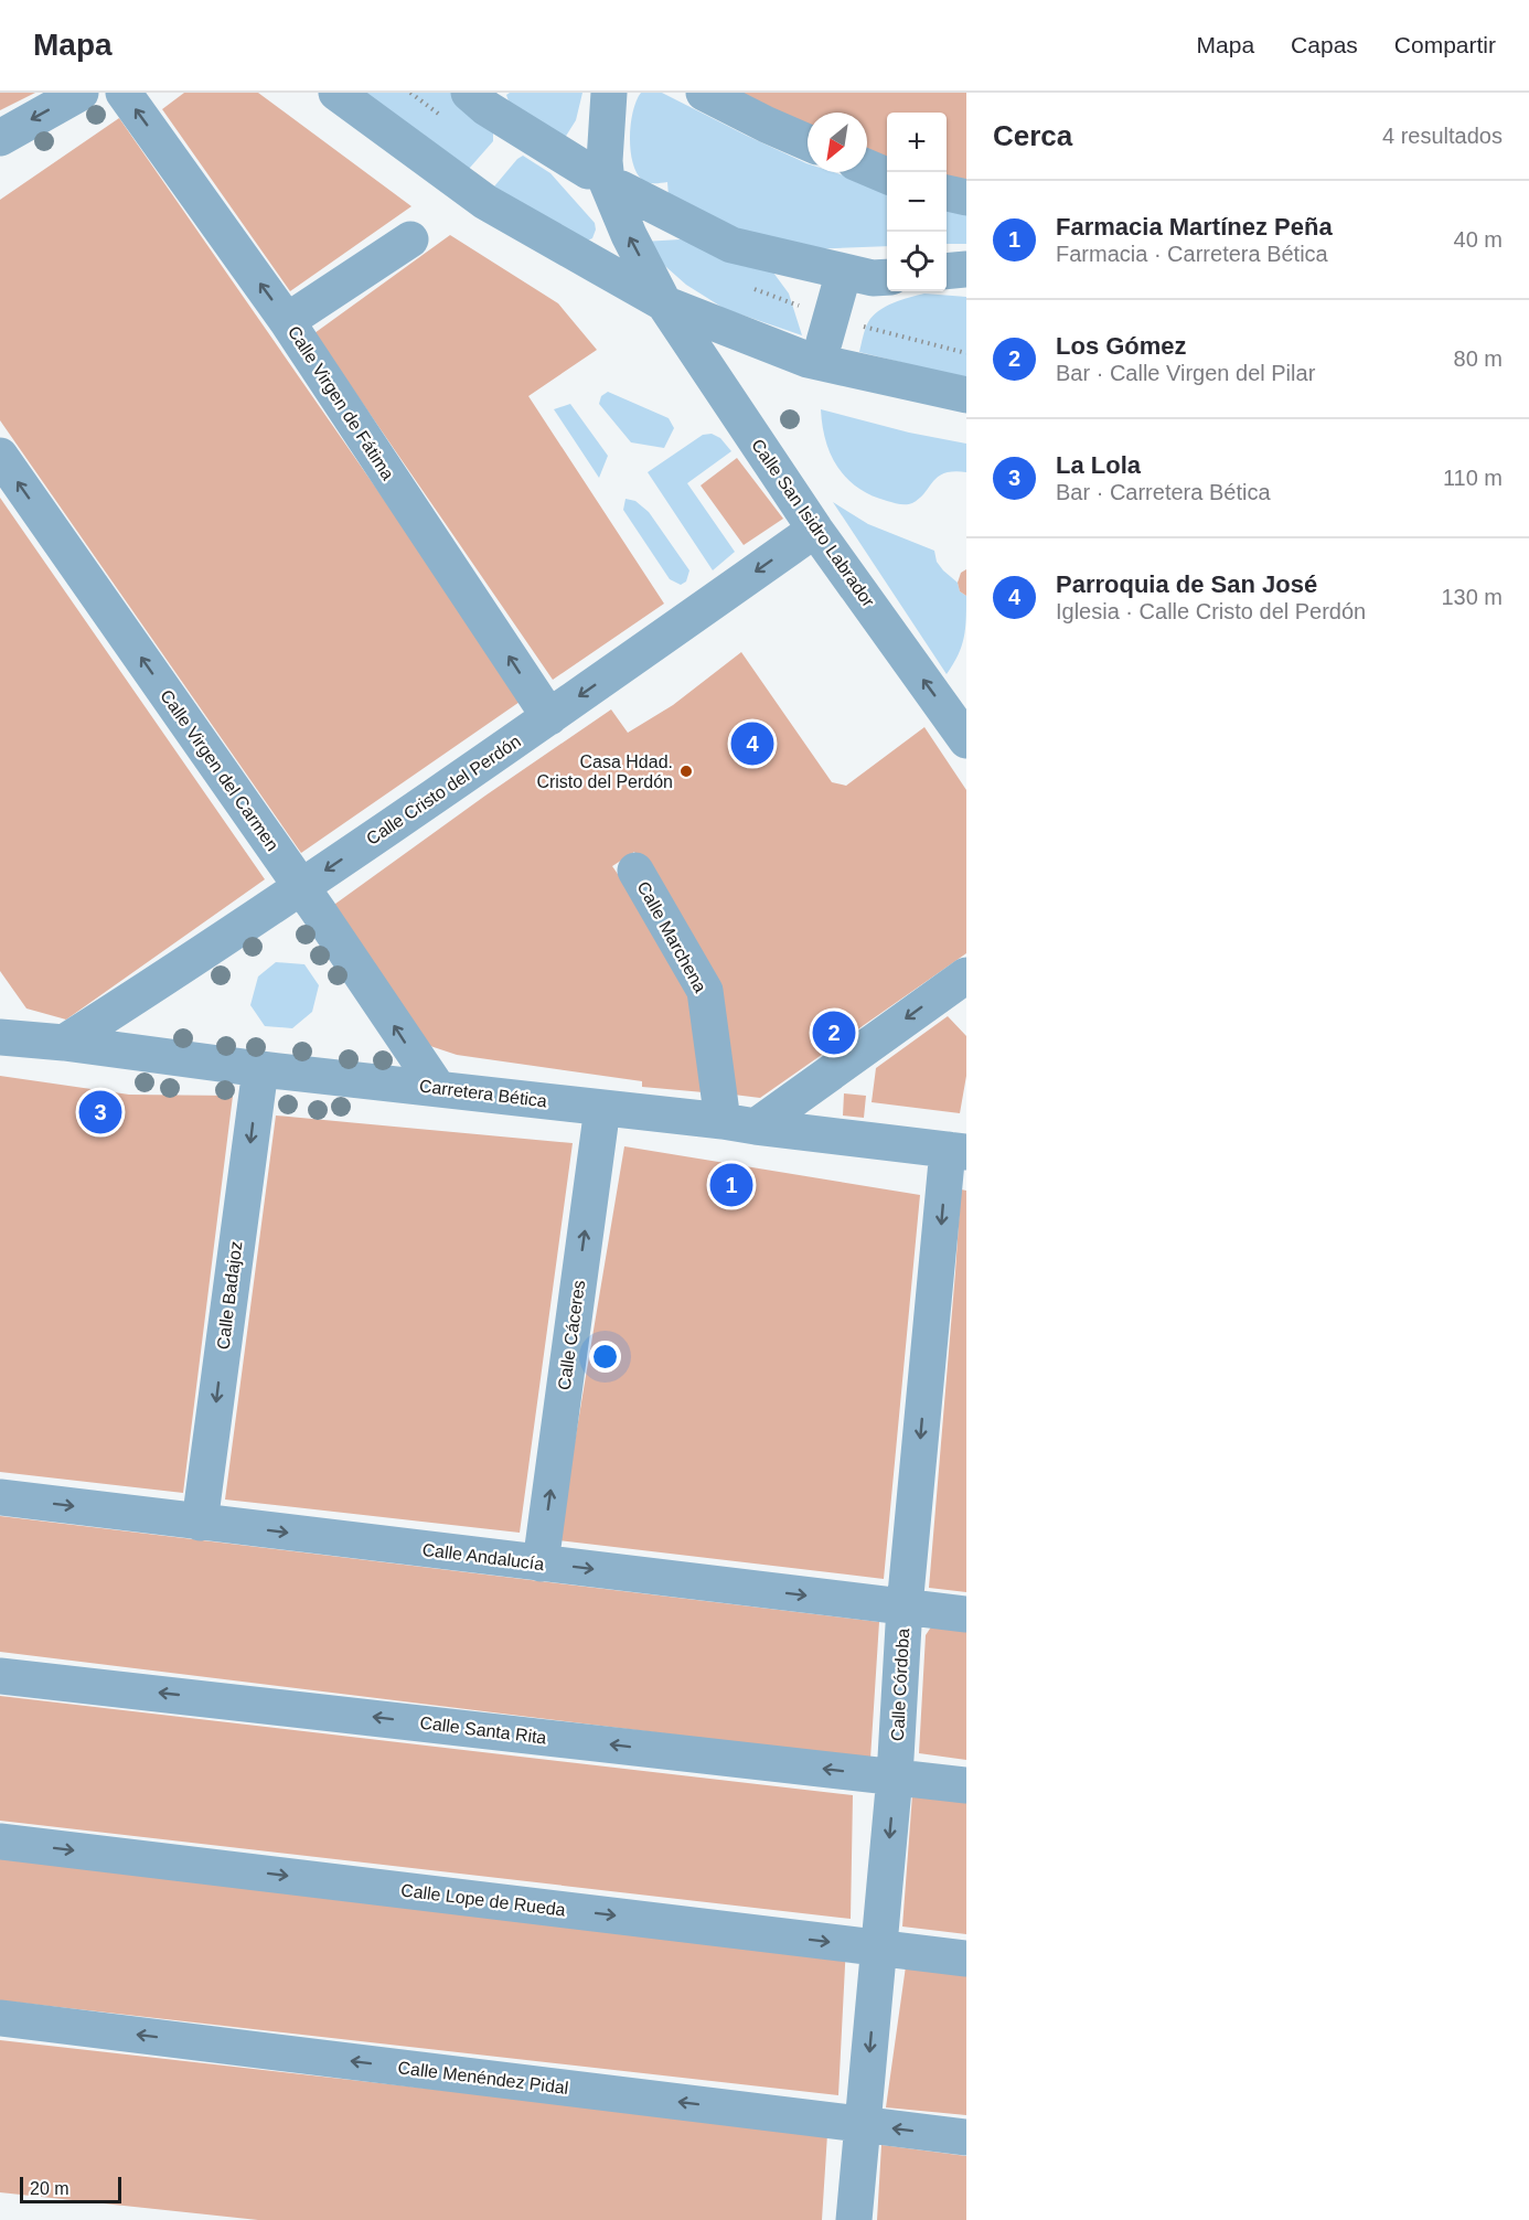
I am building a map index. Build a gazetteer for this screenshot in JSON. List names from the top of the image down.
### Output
{
  "streets": {
    "street": [
      "Calle Virgen de Fátima",
      "Calle San Isidro Labrador",
      "Calle Virgen del Carmen",
      "Calle Cristo del Perdón",
      "Calle Marchena",
      "Carretera Bética",
      "Calle Badajoz",
      "Calle Cáceres",
      "Calle Andalucía",
      "Calle Córdoba",
      "Calle Santa Rita",
      "Calle Lope de Rueda",
      "Calle Menéndez Pidal"
    ]
  },
  "crossings": [
    ["Calle Virgen de Fátima", "Calle Cristo del Perdón"],
    ["Calle San Isidro Labrador", "Calle Cristo del Perdón"],
    ["Calle Virgen del Carmen", "Calle Cristo del Perdón"],
    ["Calle Virgen del Carmen", "Carretera Bética"],
    ["Calle Cristo del Perdón", "Carretera Bética"],
    ["Calle Marchena", "Carretera Bética"],
    ["Carretera Bética", "Calle Badajoz"],
    ["Carretera Bética", "Calle Cáceres"],
    ["Carretera Bética", "Calle Córdoba"],
    ["Calle Badajoz", "Calle Andalucía"],
    ["Calle Cáceres", "Calle Andalucía"],
    ["Calle Andalucía", "Calle Córdoba"],
    ["Calle Córdoba", "Calle Santa Rita"],
    ["Calle Córdoba", "Calle Lope de Rueda"],
    ["Calle Córdoba", "Calle Menéndez Pidal"]
  ],
  "one_way": [
    "Calle San Isidro Labrador",
    "Calle Virgen del Carmen",
    "Calle Cristo del Perdón",
    "Calle Badajoz",
    "Calle Cáceres",
    "Calle Andalucía",
    "Calle Córdoba",
    "Calle Santa Rita",
    "Calle Lope de Rueda",
    "Calle Menéndez Pidal"
  ],
  "places": ["Casa Hdad. Cristo del Perdón"],
  "scale_bar": "20 m",
  "north": "bottom left",
  "page": {
    "header": "Mapa",
    "nav": ["Mapa", "Capas", "Compartir"],
    "heading": ["Cerca", "4 resultados"],
    "map_buttons": ["+", "−"],
    "list": [
      {
        "mark": "1",
        "name": "Farmacia Martínez Peña",
        "note": "Farmacia · Carretera Bética",
        "value": "40 m"
      },
      {
        "mark": "2",
        "name": "Los Gómez",
        "note": "Bar · Calle Virgen del Pilar",
        "value": "80 m"
      },
      {
        "mark": "3",
        "name": "La Lola",
        "note": "Bar · Carretera Bética",
        "value": "110 m"
      },
      {
        "mark": "4",
        "name": "Parroquia de San José",
        "note": "Iglesia · Calle Cristo del Perdón",
        "value": "130 m"
      }
    ],
    "pins": [
      "4",
      "2",
      "3",
      "1"
    ],
    "scale": "20 m"
  }
}
